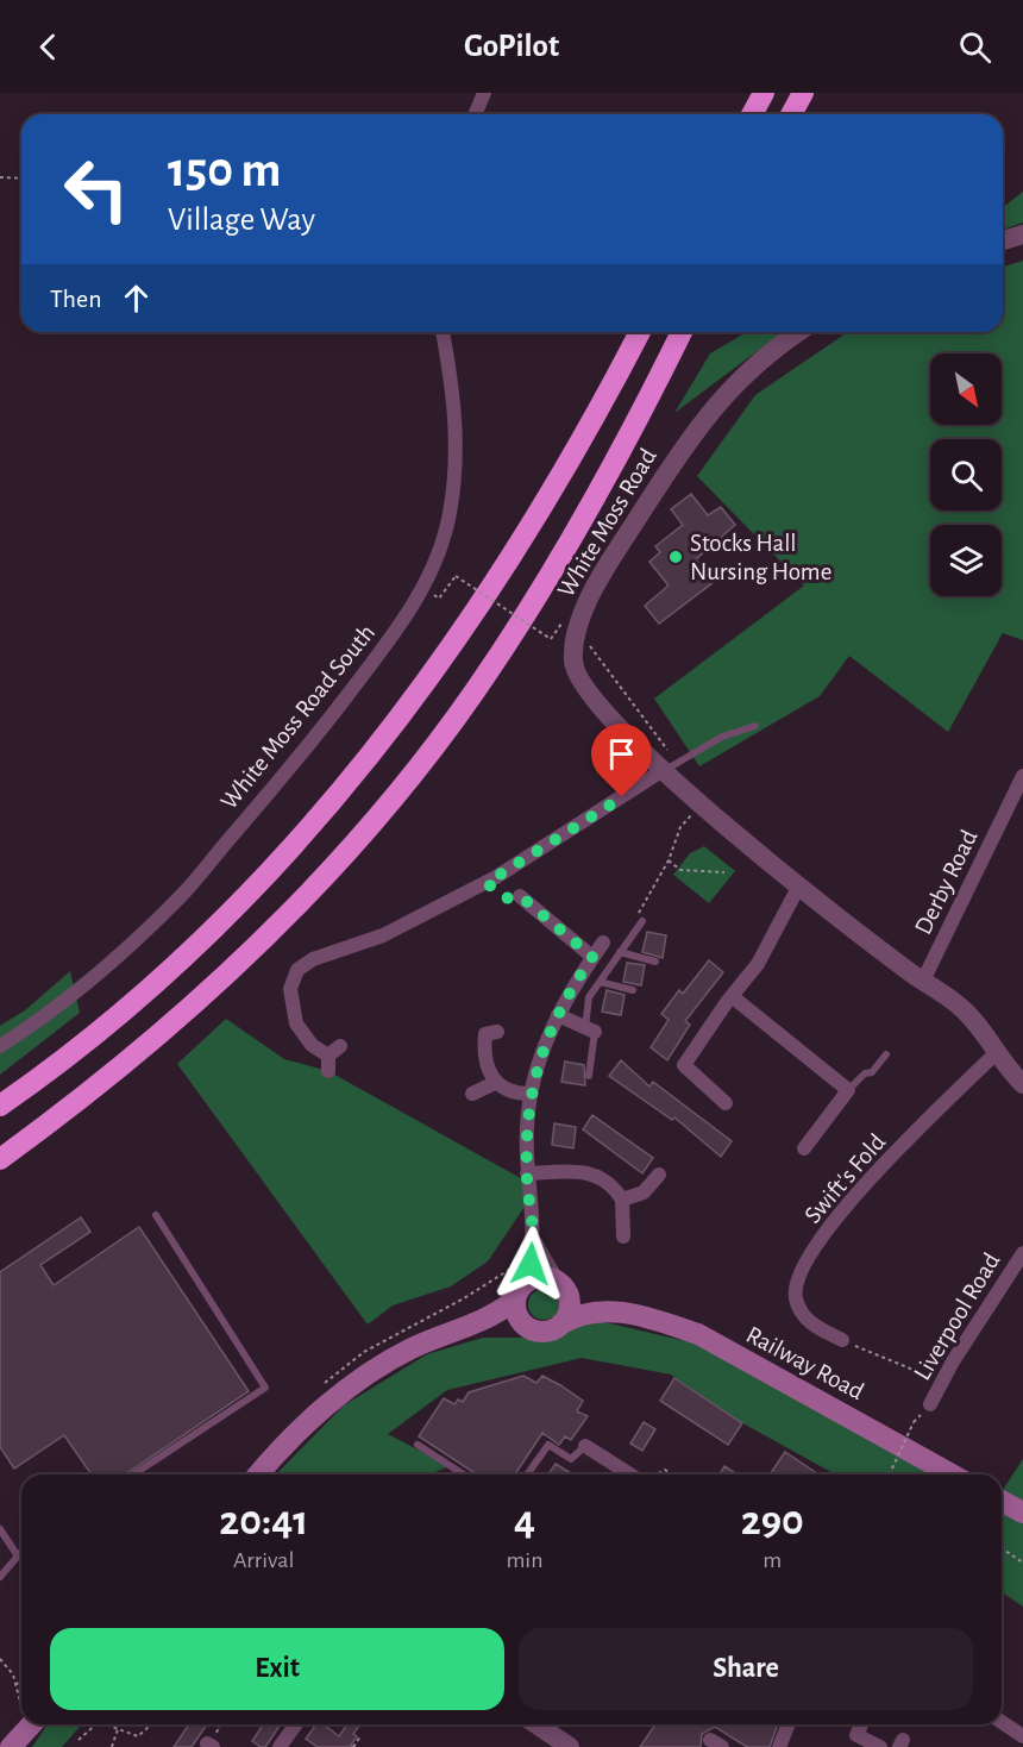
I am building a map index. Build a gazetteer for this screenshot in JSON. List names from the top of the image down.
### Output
{
  "streets": {
    "main road": ["Railway Road"],
    "street": [
      "White Moss Road",
      "White Moss Road South",
      "Derby Road",
      "Swift's Fold",
      "Liverpool Road"
    ]
  },
  "crossings": [
    ["White Moss Road", "Derby Road"],
    ["White Moss Road", "Swift's Fold"]
  ],
  "places": ["Stocks Hall Nursing Home"],
  "north": "bottom right",
  "page": {
    "header": "GoPilot",
    "turn": ["150 m", "Village Way"],
    "then": "Then",
    "eta": [
      "20:41",
      "Arrival",
      "4",
      "min",
      "290",
      "m"
    ],
    "buttons": ["Exit", "Share"]
  }
}
